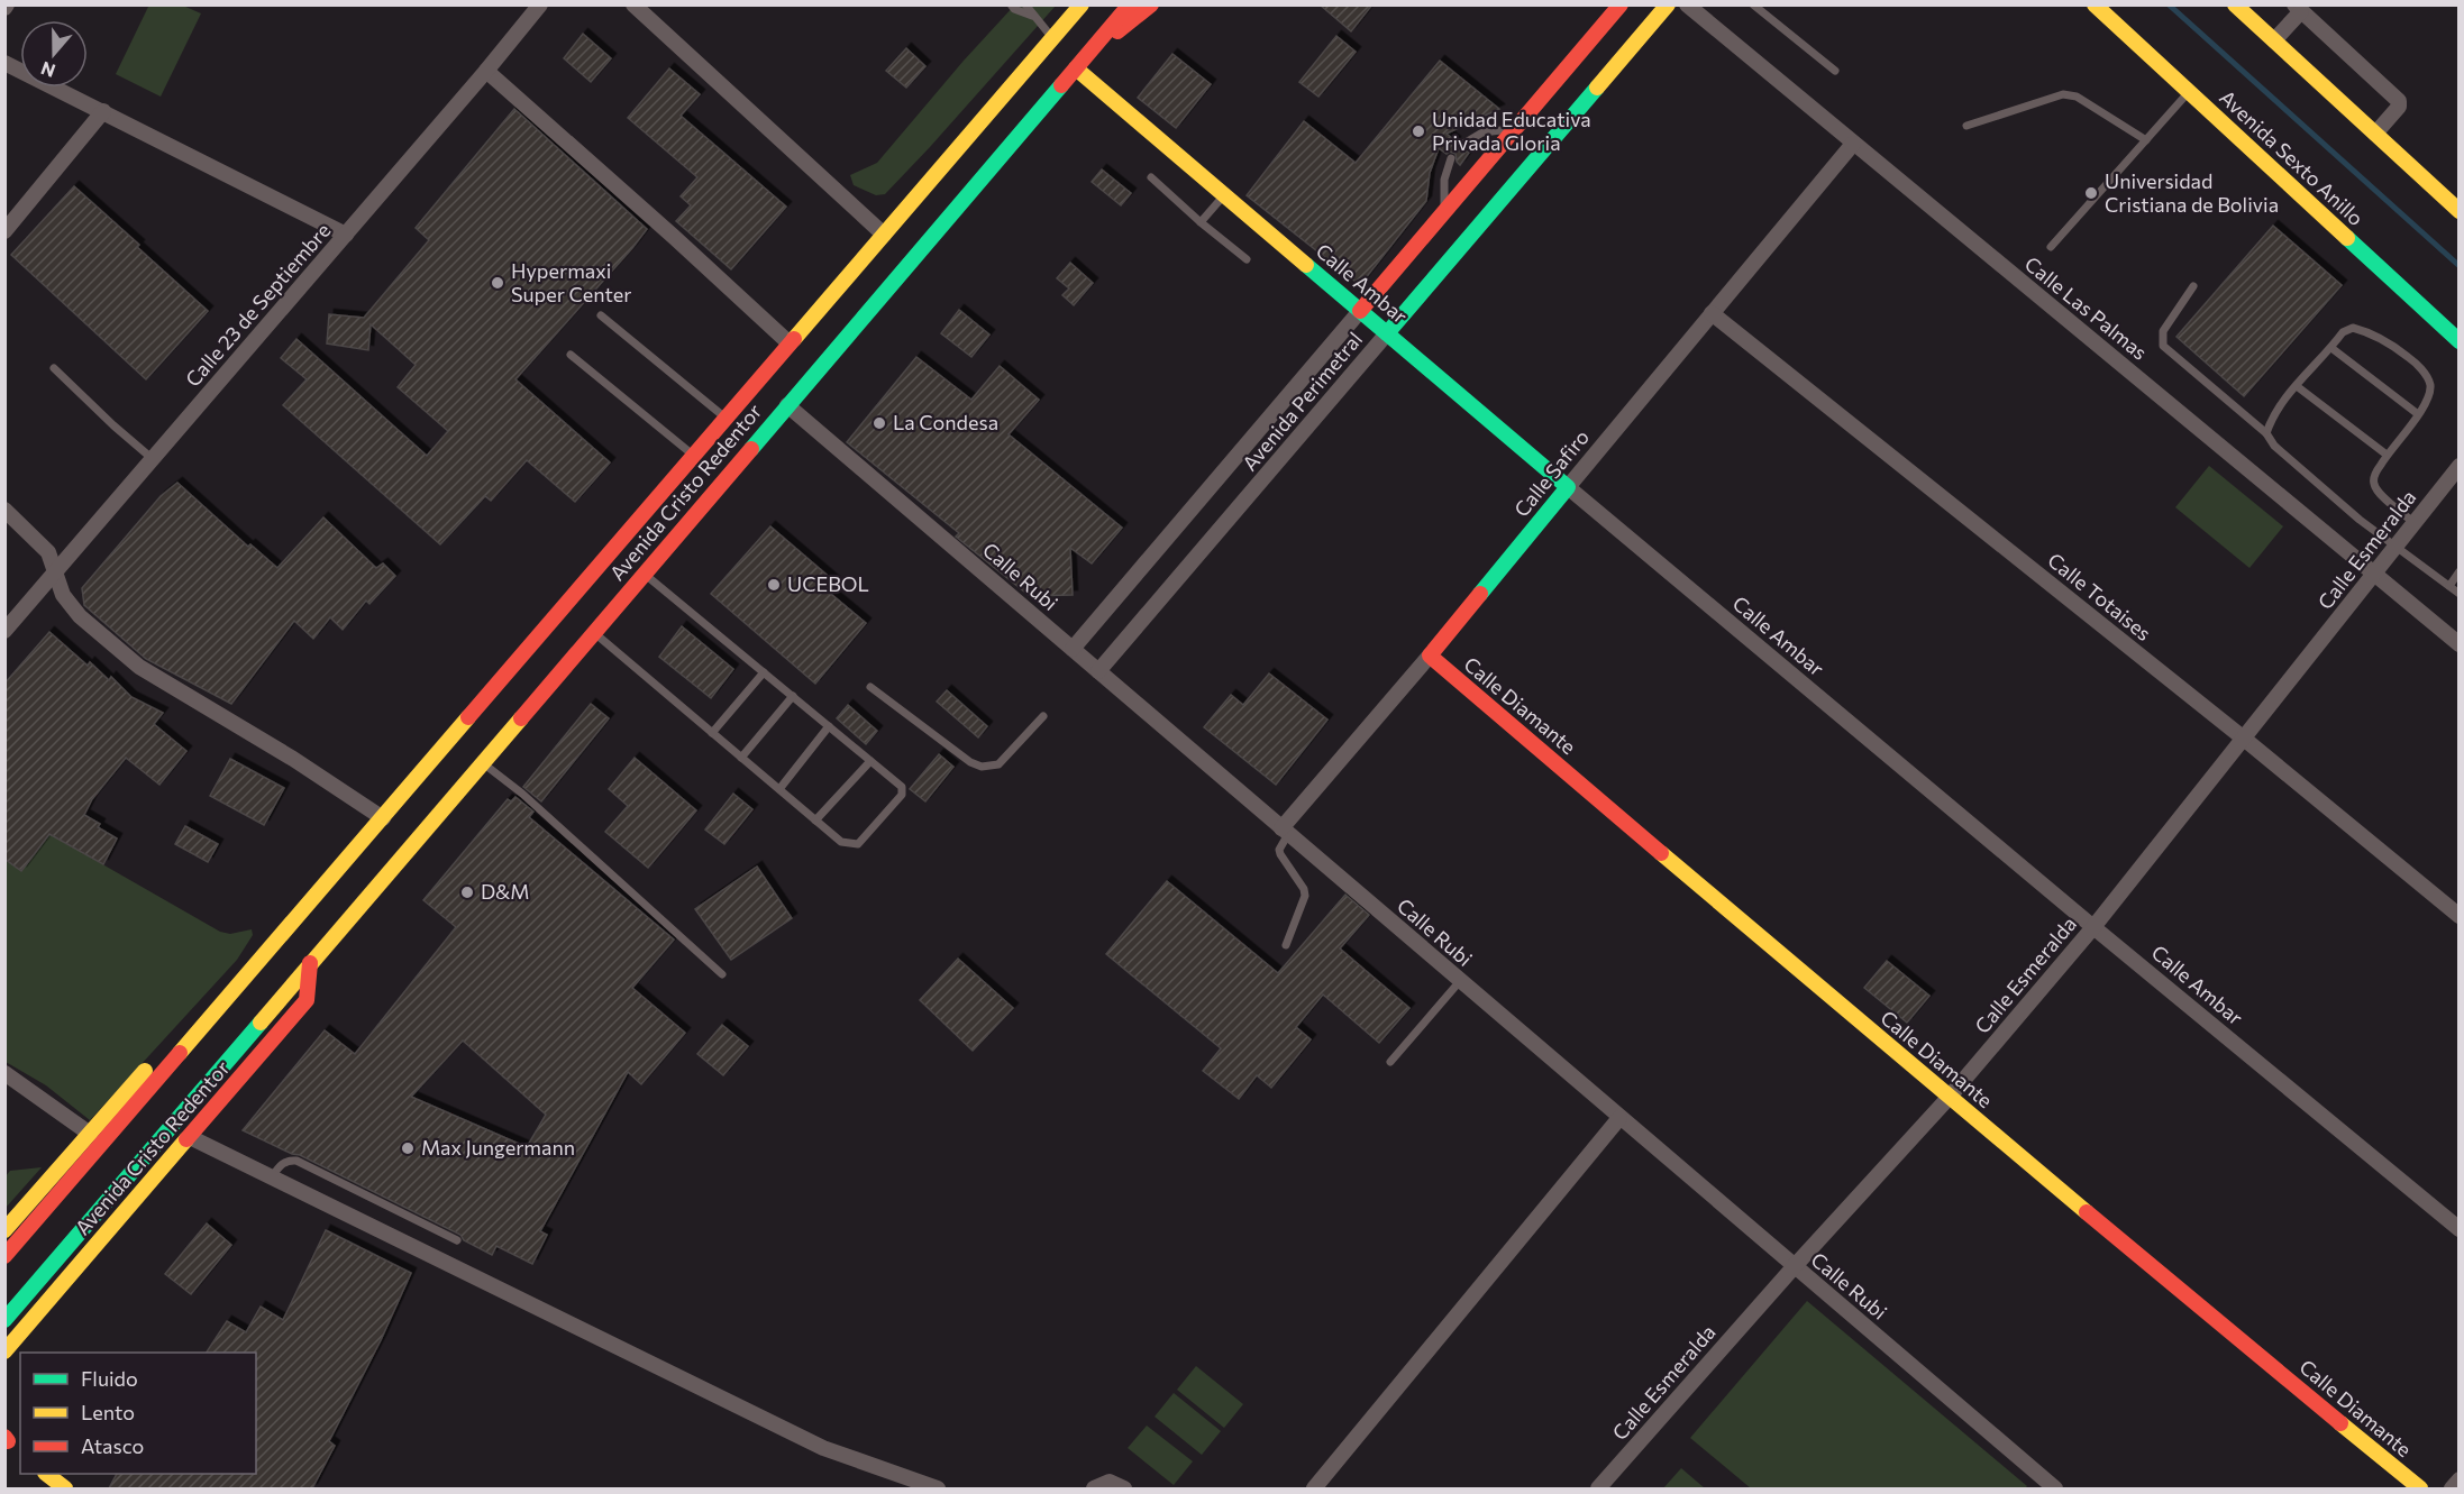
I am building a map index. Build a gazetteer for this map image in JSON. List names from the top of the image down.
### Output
{
  "streets": {
    "main road": [
      "Avenida Sexto Anillo",
      "Calle Ambar",
      "Avenida Perimetral",
      "Calle Safiro",
      "Avenida Cristo Redentor",
      "Calle Diamante"
    ],
    "street": [
      "Calle 23 de Septiembre",
      "Calle Las Palmas",
      "Calle Esmeralda",
      "Calle Rubi",
      "Calle Totaises"
    ]
  },
  "crossings": [
    ["Calle Ambar", "Avenida Perimetral"],
    ["Calle Ambar", "Calle Safiro"],
    ["Calle Ambar", "Avenida Cristo Redentor"],
    ["Calle Ambar", "Calle Esmeralda"],
    ["Calle Las Palmas", "Calle Safiro"],
    ["Calle Las Palmas", "Calle Esmeralda"],
    ["Avenida Perimetral", "Calle Rubi"],
    ["Calle Safiro", "Calle Rubi"],
    ["Calle Safiro", "Calle Totaises"],
    ["Calle Safiro", "Calle Diamante"],
    ["Avenida Cristo Redentor", "Calle Rubi"],
    ["Calle Esmeralda", "Calle Rubi"],
    ["Calle Esmeralda", "Calle Totaises"],
    ["Calle Esmeralda", "Calle Diamante"]
  ],
  "places": [
    "Unidad Educativa Privada Gloria",
    "Universidad Cristiana de Bolivia",
    "Hypermaxi Super Center",
    "La Condesa",
    "UCEBOL",
    "D&M",
    "Max Jungermann"
  ],
  "legend": ["Fluido", "Lento", "Atasco"],
  "north": "bottom"
}
